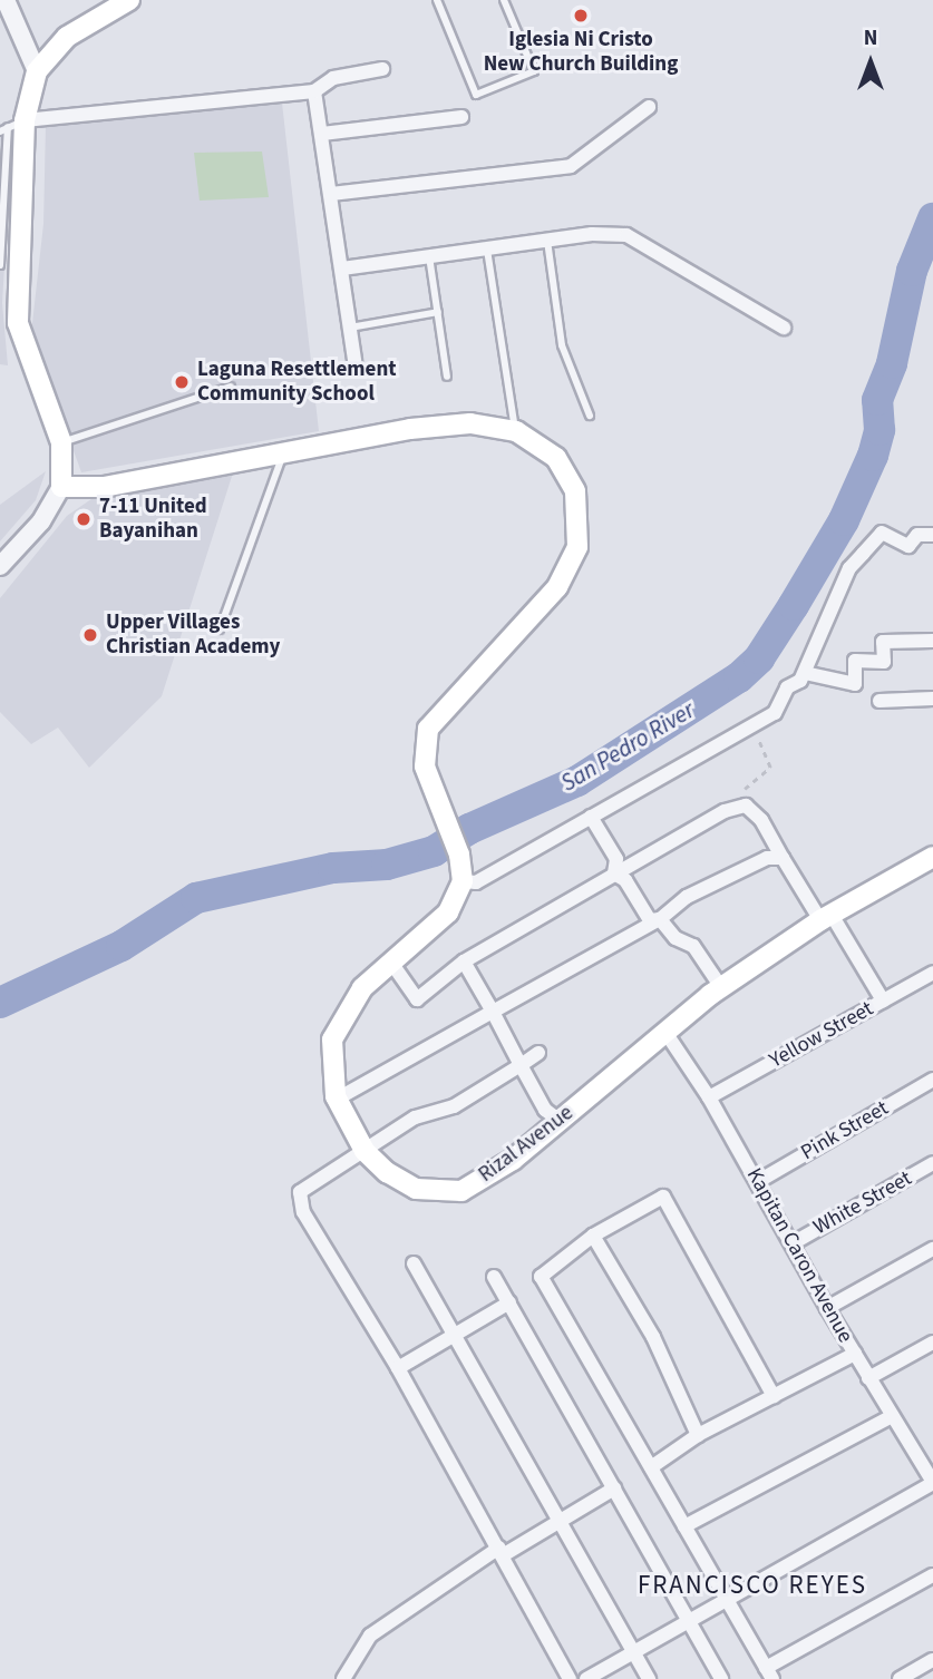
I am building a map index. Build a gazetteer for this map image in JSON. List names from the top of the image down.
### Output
{
  "streets": {
    "main road": ["Rizal Avenue"],
    "street": [
      "Yellow Street",
      "Pink Street",
      "White Street",
      "Kapitan Caron Avenue"
    ]
  },
  "crossings": [
    ["Yellow Street", "Kapitan Caron Avenue"],
    ["Pink Street", "Kapitan Caron Avenue"],
    ["Rizal Avenue", "Kapitan Caron Avenue"],
    ["White Street", "Kapitan Caron Avenue"]
  ],
  "districts": ["FRANCISCO REYES"],
  "water": ["San Pedro River"],
  "places": [
    "Iglesia Ni Cristo New Church Building",
    "Laguna Resettlement Community School",
    "7-11 United Bayanihan",
    "Upper Villages Christian Academy"
  ],
  "north": "top"
}
